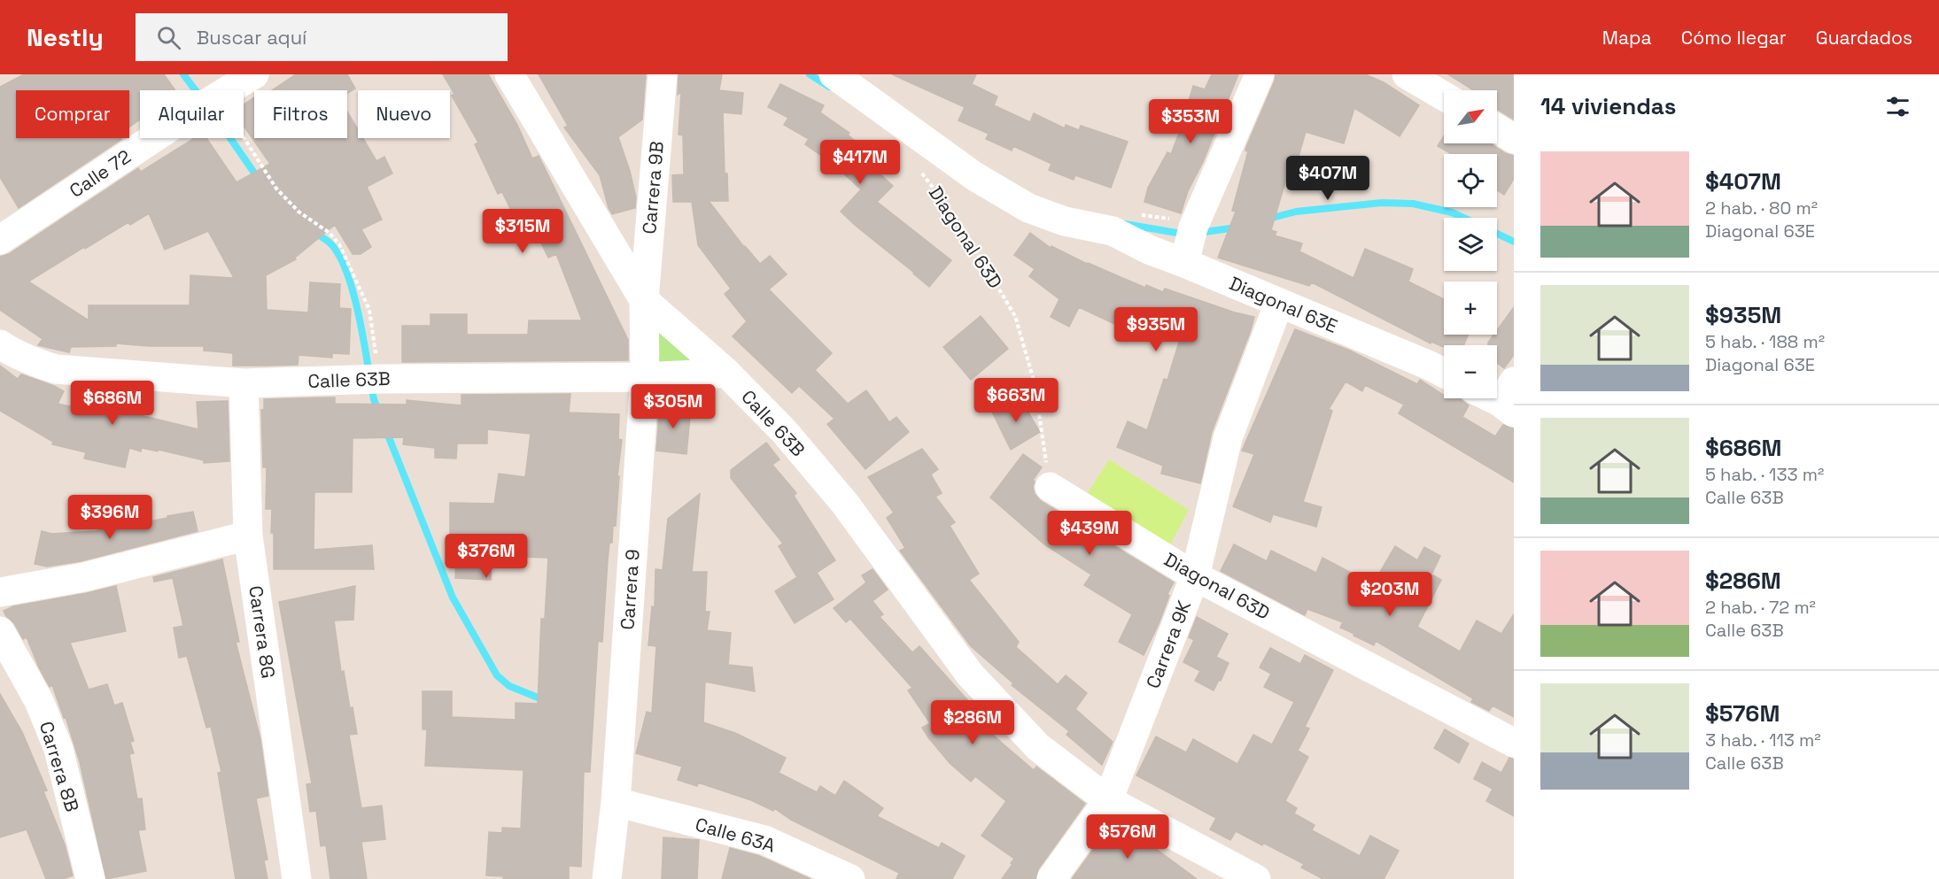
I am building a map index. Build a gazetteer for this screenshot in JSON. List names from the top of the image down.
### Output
{
  "streets": {
    "street": [
      "Calle 72",
      "Carrera 9B",
      "Diagonal 63D",
      "Diagonal 63E",
      "Calle 63B",
      "Carrera 9",
      "Carrera 8G",
      "Carrera 9K",
      "Carrera 8B",
      "Calle 63A"
    ]
  },
  "crossings": [
    ["Carrera 9B", "Carrera 9"],
    ["Diagonal 63D", "Diagonal 63E"],
    ["Diagonal 63D", "Carrera 9K"],
    ["Diagonal 63E", "Carrera 9K"],
    ["Calle 63B", "Carrera 9"],
    ["Calle 63B", "Carrera 8G"],
    ["Calle 63B", "Carrera 9K"],
    ["Carrera 9", "Calle 63A"]
  ],
  "north": "top right",
  "page": {
    "header": "Nestly",
    "search": "Buscar aquí",
    "nav": ["Mapa", "Cómo llegar", "Guardados"],
    "heading": "14 viviendas",
    "map_buttons": ["+", "−"],
    "chip": [
      "Comprar",
      "Alquilar",
      "Filtros",
      "Nuevo"
    ],
    "price": [
      "$353M",
      "$417M",
      "$407M",
      "$315M",
      "$935M",
      "$663M",
      "$686M",
      "$305M",
      "$396M",
      "$439M",
      "$376M",
      "$203M",
      "$286M",
      "$576M"
    ],
    "list": [
      {
        "name": "$407M",
        "note": "2 hab. · 80 m² · Diagonal 63E"
      },
      {
        "name": "$935M",
        "note": "5 hab. · 188 m² · Diagonal 63E"
      },
      {
        "name": "$686M",
        "note": "5 hab. · 133 m² · Calle 63B"
      },
      {
        "name": "$286M",
        "note": "2 hab. · 72 m² · Calle 63B"
      },
      {
        "name": "$576M",
        "note": "3 hab. · 113 m² · Calle 63B"
      }
    ]
  }
}
